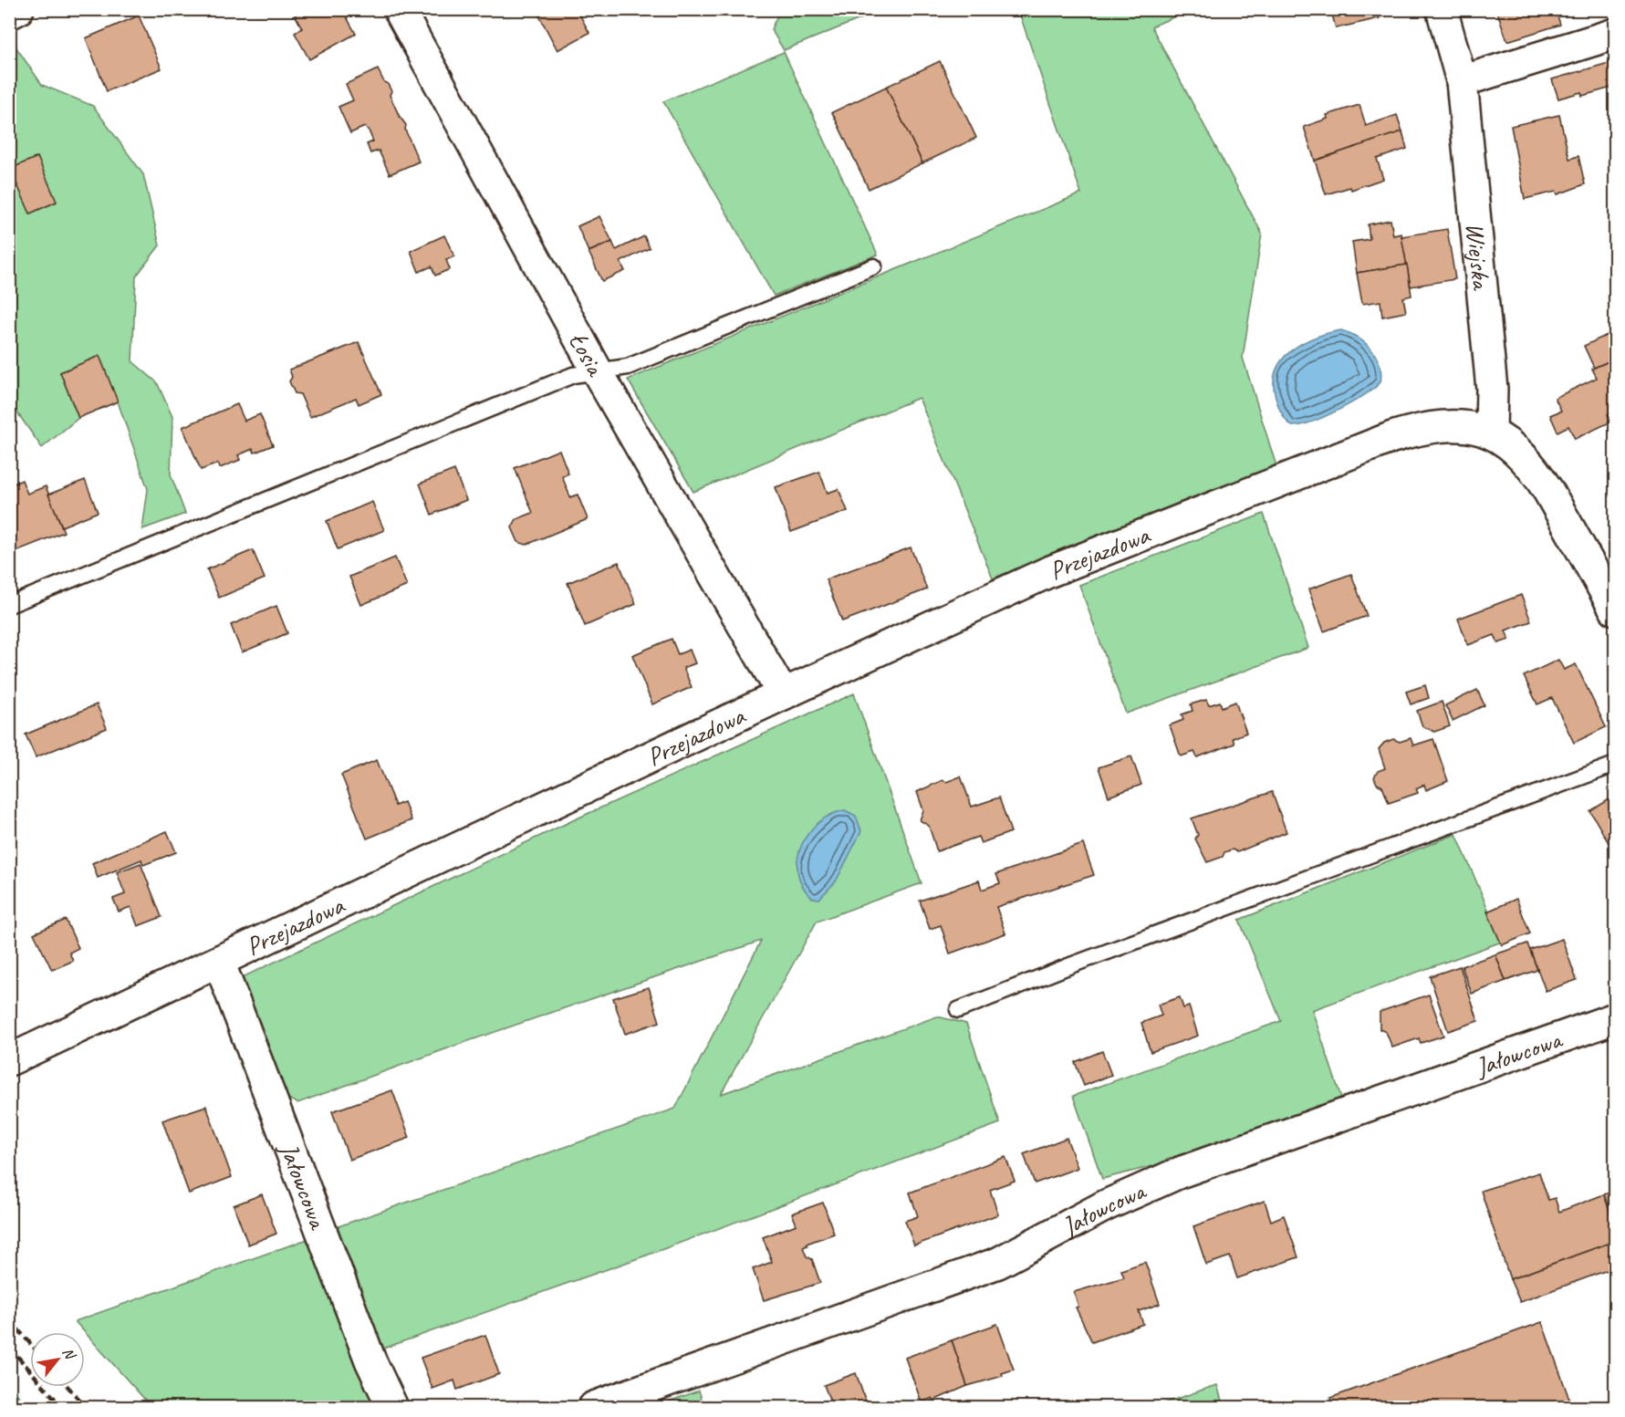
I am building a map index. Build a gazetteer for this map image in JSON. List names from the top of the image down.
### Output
{
  "streets": {
    "street": [
      "Wiejska",
      "Łosia",
      "Przejazdowa",
      "Jałowcowa"
    ]
  },
  "crossings": [
    ["Wiejska", "Przejazdowa"],
    ["Łosia", "Przejazdowa"],
    ["Przejazdowa", "Jałowcowa"]
  ],
  "north": "top right"
}
